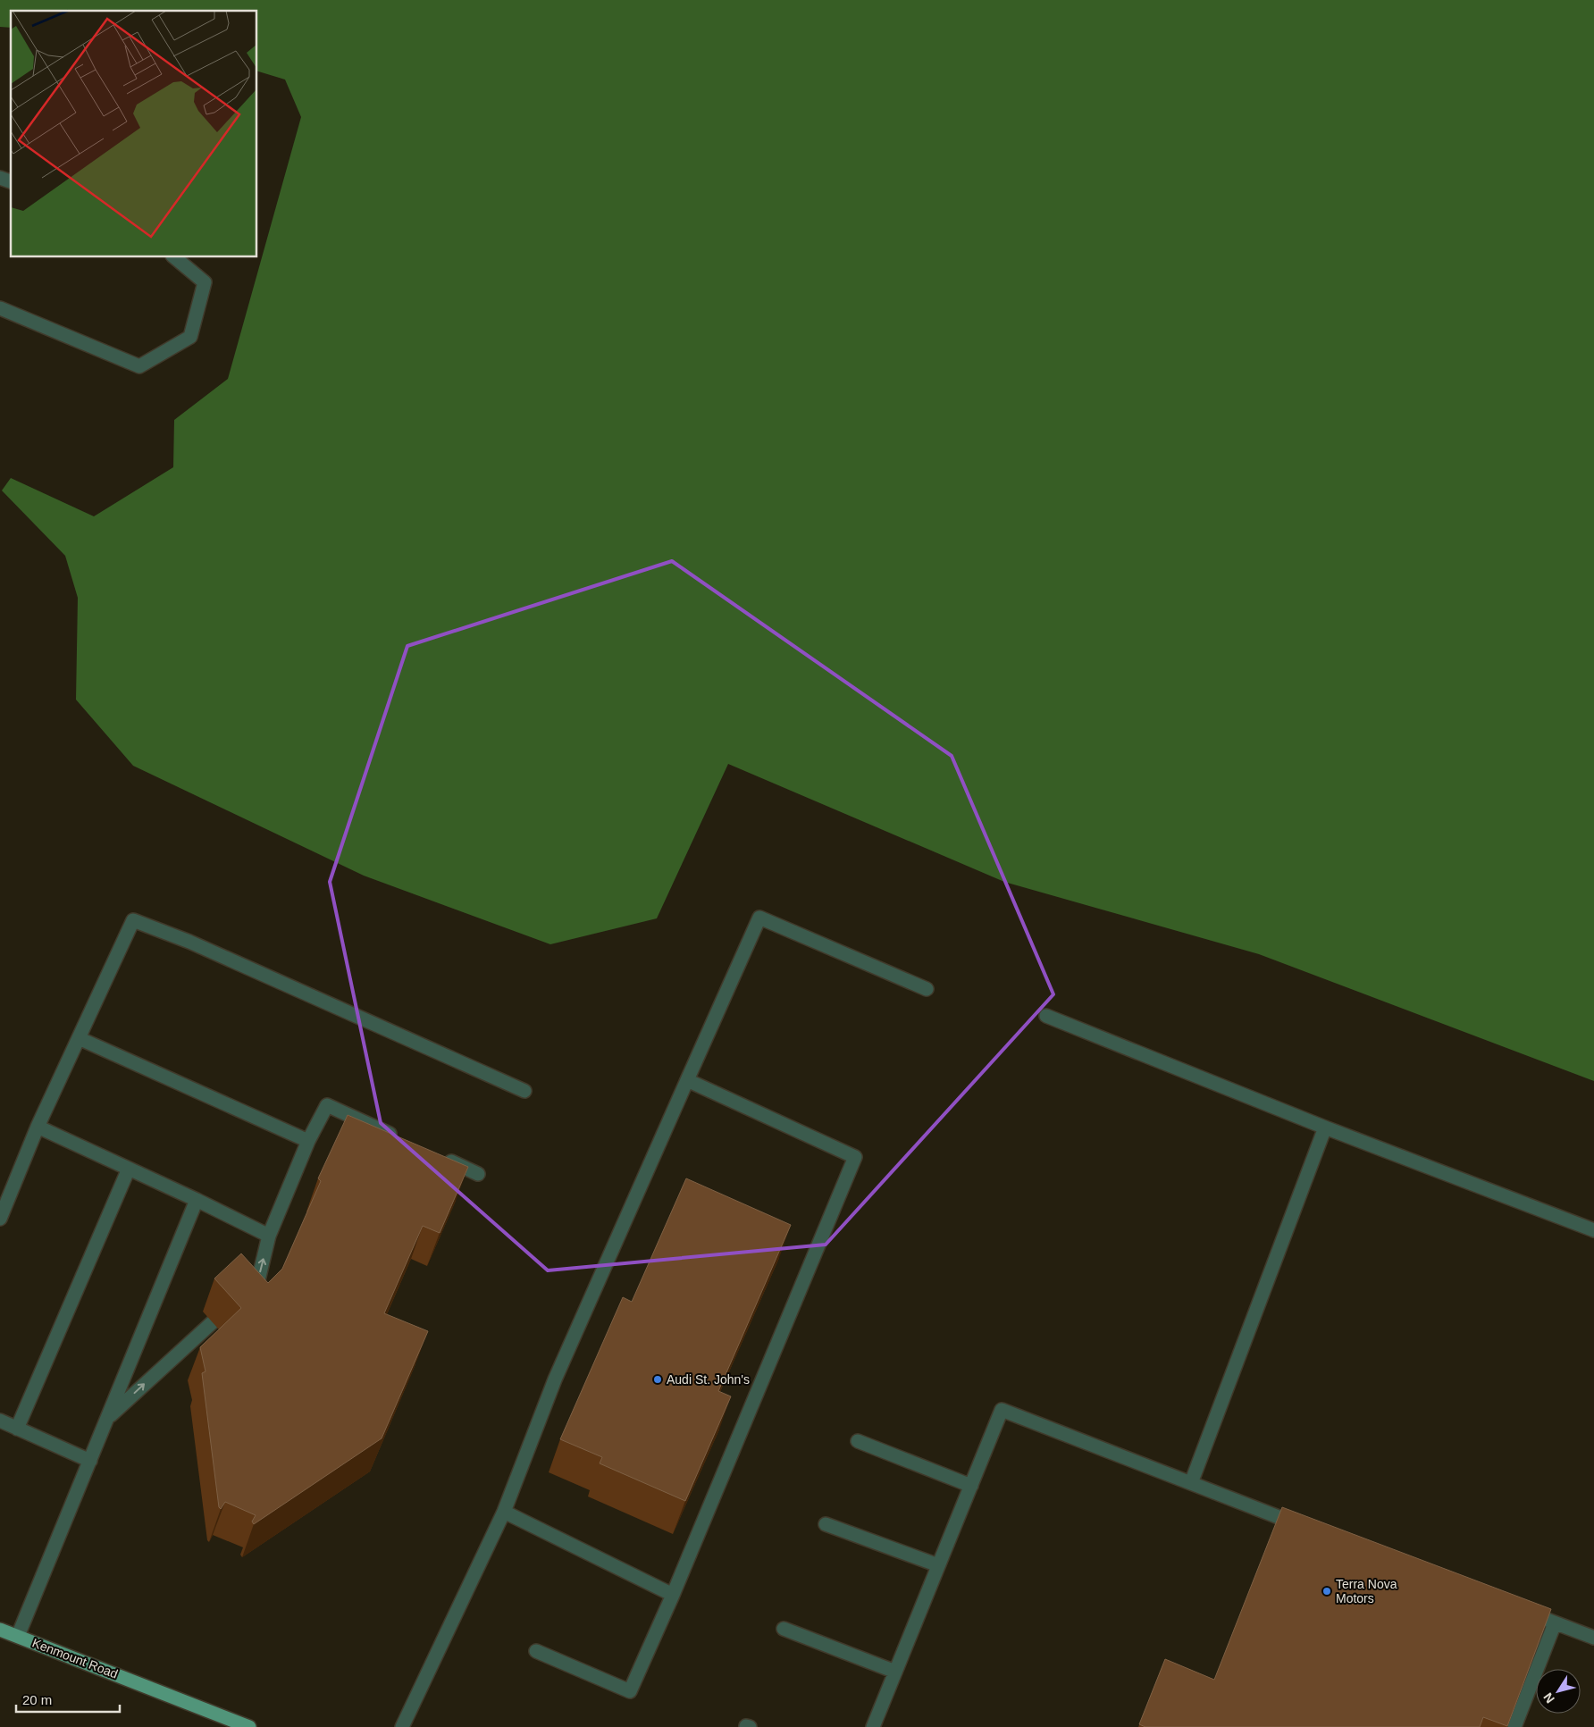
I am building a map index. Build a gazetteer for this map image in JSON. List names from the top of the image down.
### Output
{
  "streets": {
    "main road": ["Kenmount Road"]
  },
  "places": ["Audi St. John's", "Terra Nova Motors"],
  "scale_bar": "20 m",
  "north": "bottom left"
}
